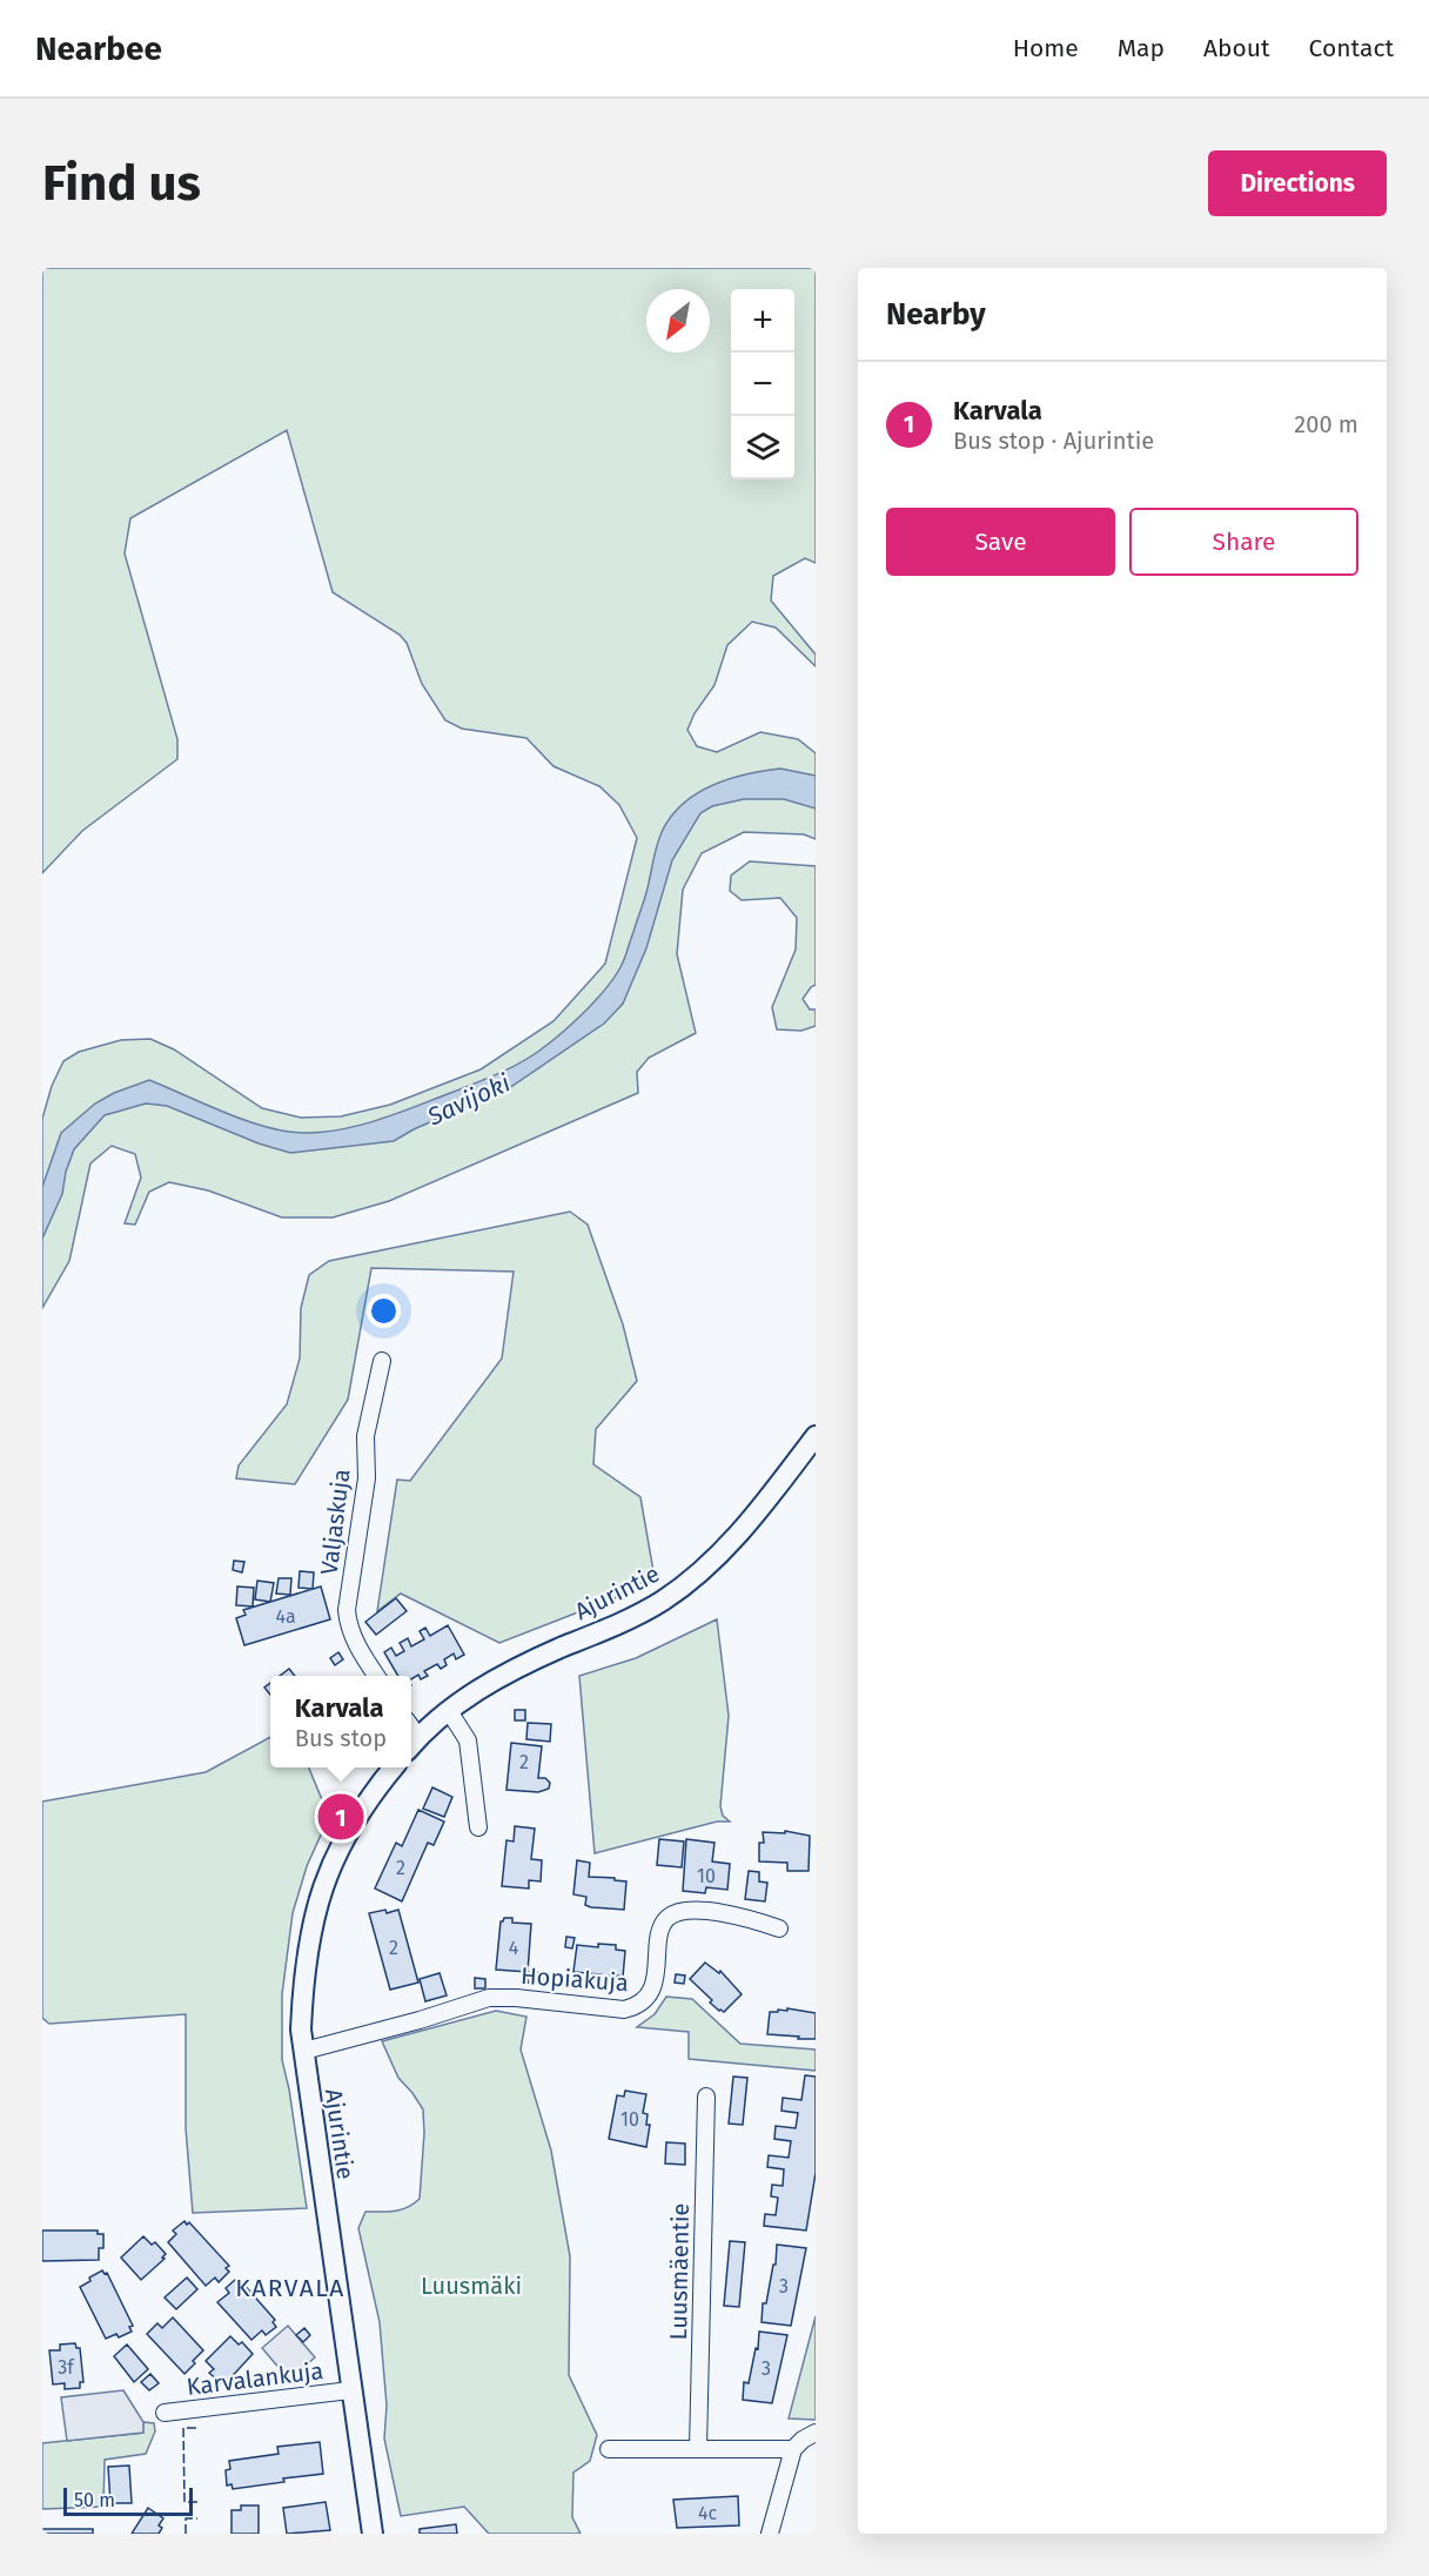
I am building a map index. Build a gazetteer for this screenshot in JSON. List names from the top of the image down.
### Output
{
  "streets": {
    "street": [
      "Valjaskuja",
      "Ajurintie",
      "Hopiakuja",
      "Luusmäentie",
      "Karvalankuja"
    ]
  },
  "crossings": [
    ["Ajurintie", "Hopiakuja"],
    ["Ajurintie", "Karvalankuja"]
  ],
  "districts": ["KARVALA"],
  "water": ["Savijoki"],
  "parks": ["Luusmäki"],
  "house_numbers": [
    "4a",
    "2",
    "2",
    "10",
    "2",
    "4",
    "10",
    "3",
    "3f",
    "3",
    "4c"
  ],
  "scale_bar": "50 m",
  "north": "bottom left",
  "page": {
    "header": "Nearbee",
    "nav": [
      "Home",
      "Map",
      "About",
      "Contact"
    ],
    "buttons": [
      "Directions",
      ["Save", "Share"]
    ],
    "title": "Find us",
    "heading": "Nearby",
    "map_buttons": ["+", "−"],
    "list": [
      {
        "mark": "1",
        "name": "Karvala",
        "note": "Bus stop · Ajurintie",
        "value": "200 m"
      }
    ],
    "popup": ["Karvala", "Bus stop"],
    "pins": "1",
    "scale": "50 m"
  }
}
